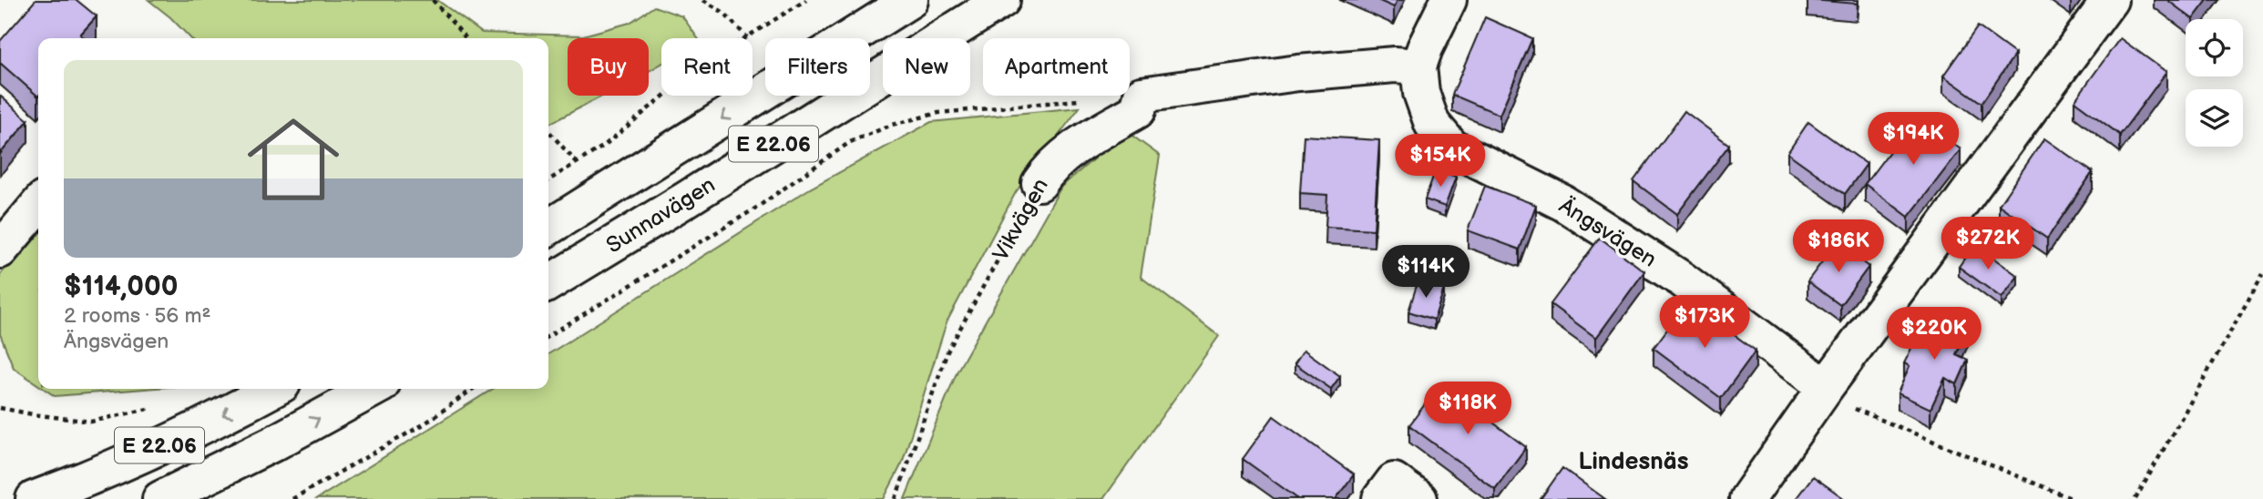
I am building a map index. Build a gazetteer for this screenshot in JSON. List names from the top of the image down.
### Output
{
  "streets": {
    "main road": [
      "E 22.06",
      "Sunnavägen",
      "Vikvägen",
      "Ängsvägen"
    ]
  },
  "districts": ["Lindesnäs"],
  "page": {
    "chip": [
      "Buy",
      "Rent",
      "Filters",
      "New",
      "Apartment"
    ],
    "list": [
      {
        "name": "$114,000",
        "note": "2 rooms · 56 m² · Ängsvägen"
      }
    ],
    "price": [
      "$194K",
      "$154K",
      "$272K",
      "$186K",
      "$114K",
      "$173K",
      "$220K",
      "$118K"
    ]
  }
}
